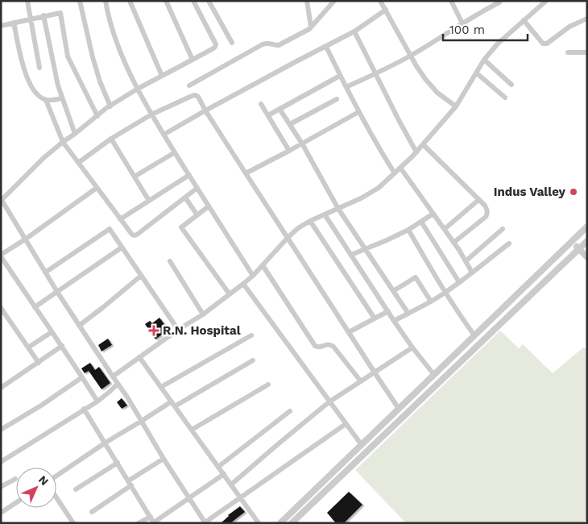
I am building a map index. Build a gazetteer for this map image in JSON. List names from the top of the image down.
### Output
{
  "places": {
    "other": ["Indus Valley"],
    "health": ["R.N. Hospital"]
  },
  "scale_bar": "100 m",
  "north": "top right"
}
